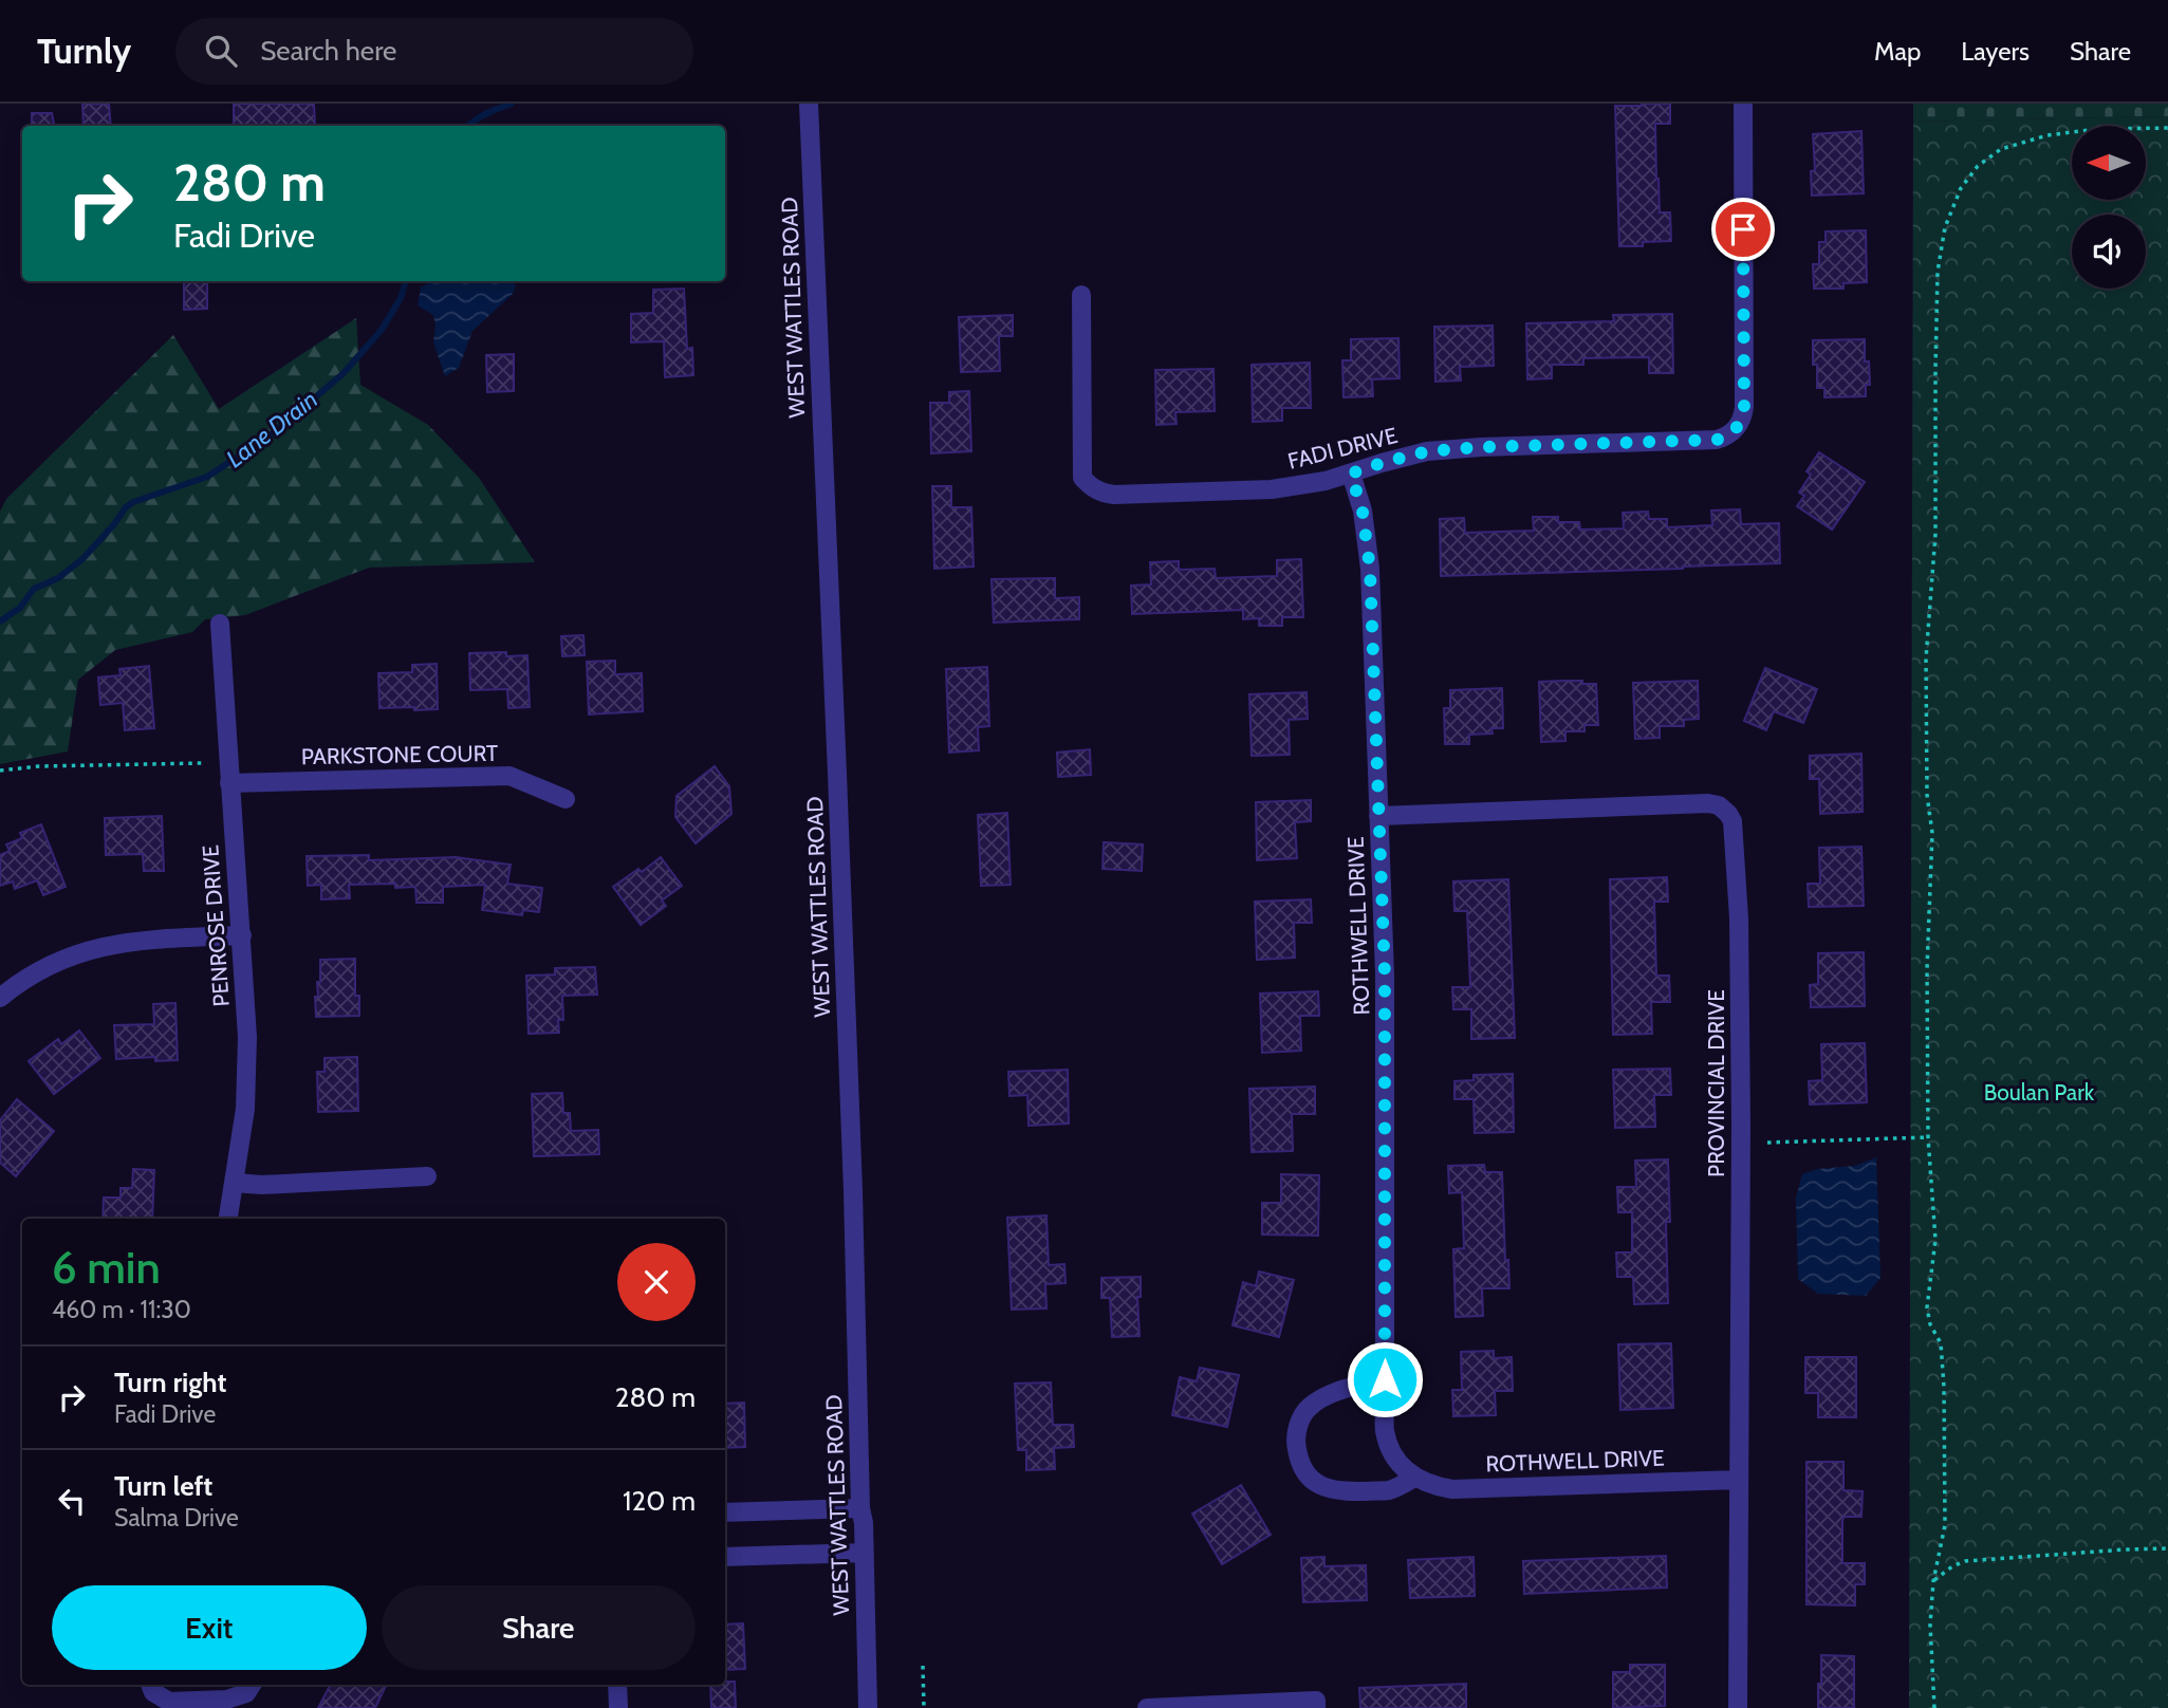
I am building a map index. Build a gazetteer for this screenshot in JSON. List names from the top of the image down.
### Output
{
  "streets": {
    "street": [
      "WEST WATTLES ROAD",
      "FADI DRIVE",
      "PARKSTONE COURT",
      "PENROSE DRIVE",
      "ROTHWELL DRIVE",
      "PROVINCIAL DRIVE"
    ]
  },
  "crossings": [
    ["FADI DRIVE", "ROTHWELL DRIVE"],
    ["PARKSTONE COURT", "PENROSE DRIVE"],
    ["ROTHWELL DRIVE", "PROVINCIAL DRIVE"]
  ],
  "water": ["Lane Drain"],
  "parks": ["Boulan Park"],
  "north": "left",
  "page": {
    "header": "Turnly",
    "search": "Search here",
    "nav": ["Map", "Layers", "Share"],
    "turn": ["280 m", "Fadi Drive"],
    "heading": ["6 min", "460 m · 11:30"],
    "list": [
      {
        "name": "Turn right",
        "note": "Fadi Drive",
        "value": "280 m"
      },
      {
        "name": "Turn left",
        "note": "Salma Drive",
        "value": "120 m"
      }
    ],
    "buttons": ["Exit", "Share"]
  }
}
